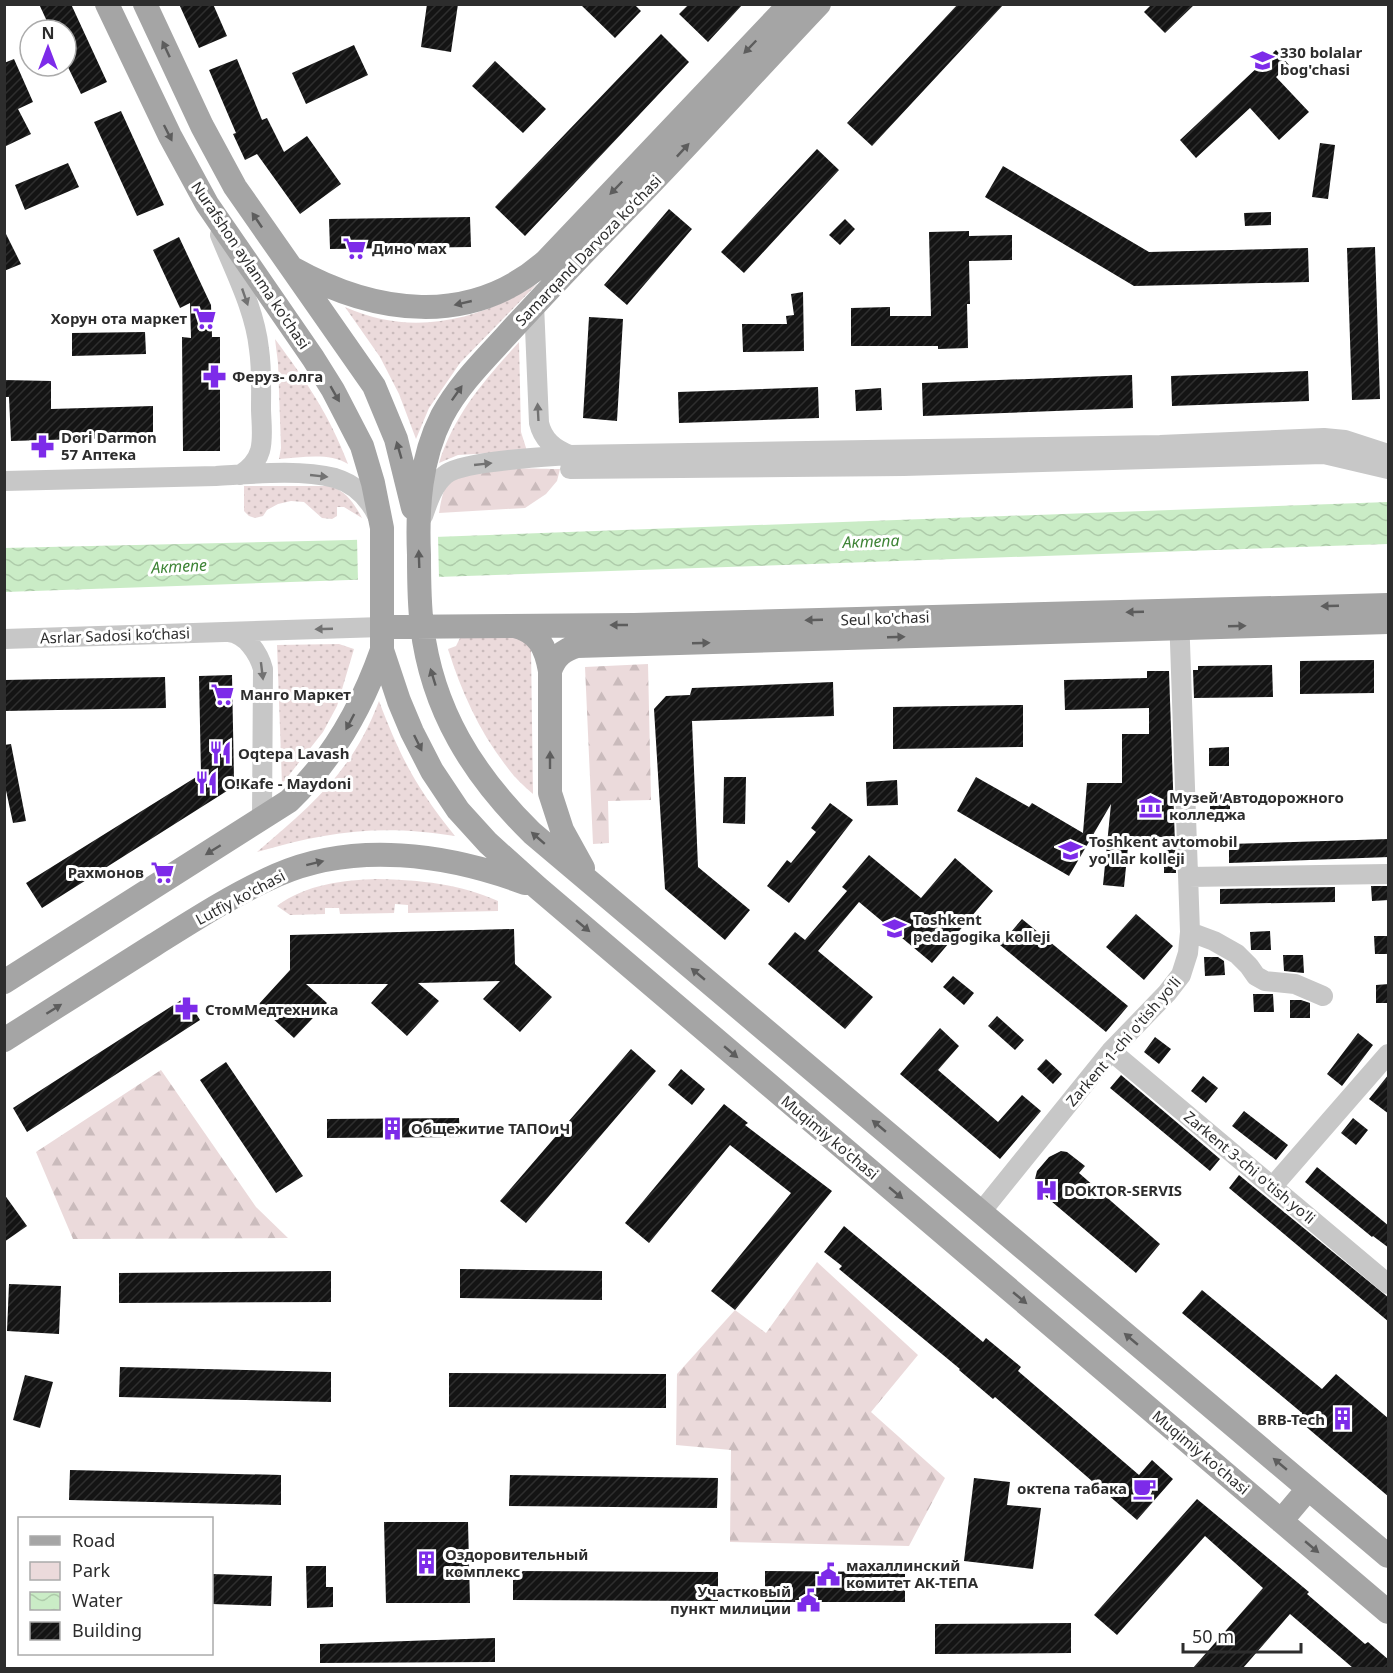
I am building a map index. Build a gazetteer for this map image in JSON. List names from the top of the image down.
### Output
{
  "streets": {
    "main road": [
      "Samarqand Darvoza koʻchasi",
      "Nurafshon aylanma ko'chasi",
      "Seul ko'chasi",
      "Lutfiy ko'chasi",
      "Muqimiy ko'chasi"
    ],
    "street": ["Asrlar Sadosi ko‘chasi", "Zarkent 1-chi o'tish yo'li", "Zarkent 3-chi o'tish yo'li"]
  },
  "crossings": [
    ["Samarqand Darvoza koʻchasi", "Nurafshon aylanma ko'chasi"],
    ["Nurafshon aylanma ko'chasi", "Muqimiy ko'chasi"],
    ["Seul ko'chasi", "Asrlar Sadosi ko‘chasi"],
    ["Seul ko'chasi", "Zarkent 1-chi o'tish yo'li"],
    ["Seul ko'chasi", "Muqimiy ko'chasi"],
    ["Asrlar Sadosi ko‘chasi", "Muqimiy ko'chasi"],
    ["Lutfiy ko'chasi", "Muqimiy ko'chasi"],
    ["Zarkent 1-chi o'tish yo'li", "Zarkent 3-chi o'tish yo'li"]
  ],
  "water": ["Актепа", "Актепе"],
  "places": {
    "school or university": ["330 bolalar bog'chasi", "Toshkent avtomobil yo'llar kolleji", "Toshkent pedagogika kolleji"],
    "supermarket": [
      "Дино мах",
      "Хорун ота маркет",
      "Манго Маркет",
      "Рахмонов"
    ],
    "pharmacy": ["Феруз- олга", "Dori Darmon 57 Аптека", "СтомМедтехника"],
    "restaurant": ["Oqtepa Lavash", "O!Kafe - Maydoni"],
    "museum": ["Музей Автодорожного колледжа"],
    "building": ["Общежитие ТАПОиЧ", "BRB-Tech", "Оздоровительный комплекс"],
    "hospital": ["DOKTOR-SERVIS"],
    "cafe": ["октепа табака"],
    "public building": ["махаллинский комитет АК-ТЕПА", "Участковый пункт милиции"]
  },
  "legend": [
    "Road",
    "Park",
    "Water",
    "Building"
  ],
  "scale_bar": "50 m",
  "north": "top"
}
